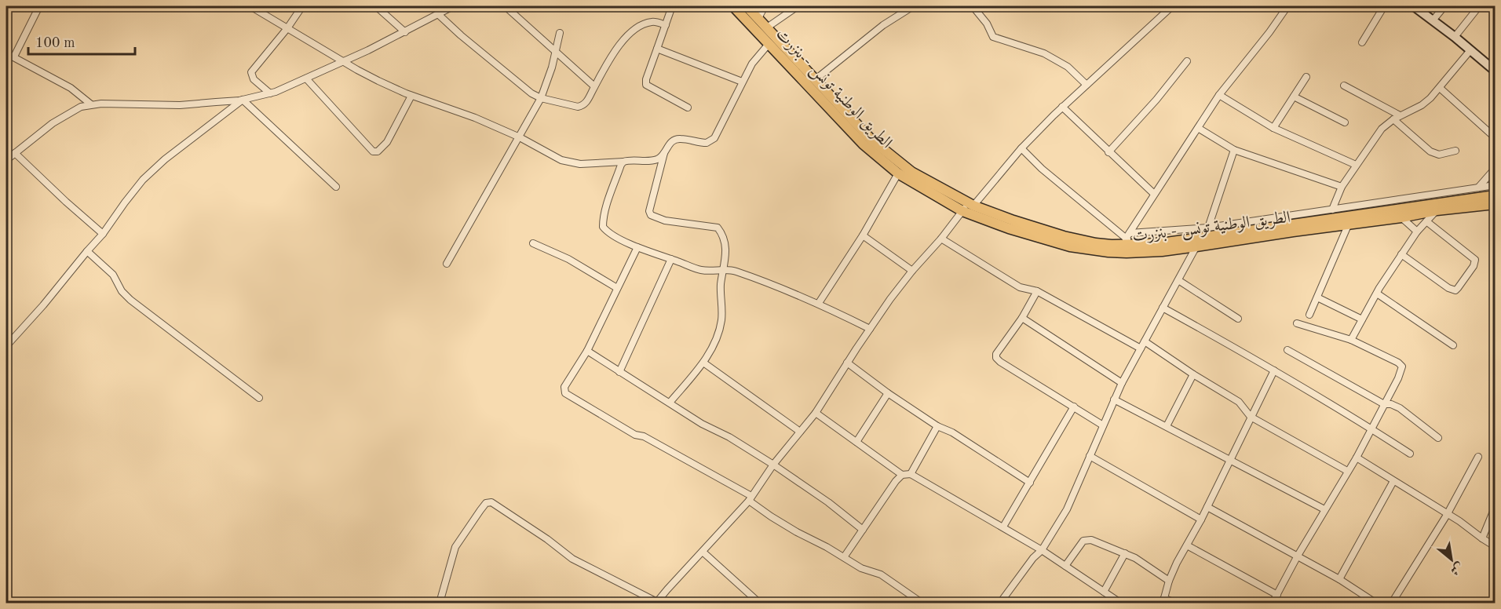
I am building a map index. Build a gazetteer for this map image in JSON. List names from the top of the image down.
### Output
{
  "streets": {
    "main road": ["الطريق الوطنية تونس - بنزرت"]
  },
  "scale_bar": "100 m",
  "north": "bottom right"
}
